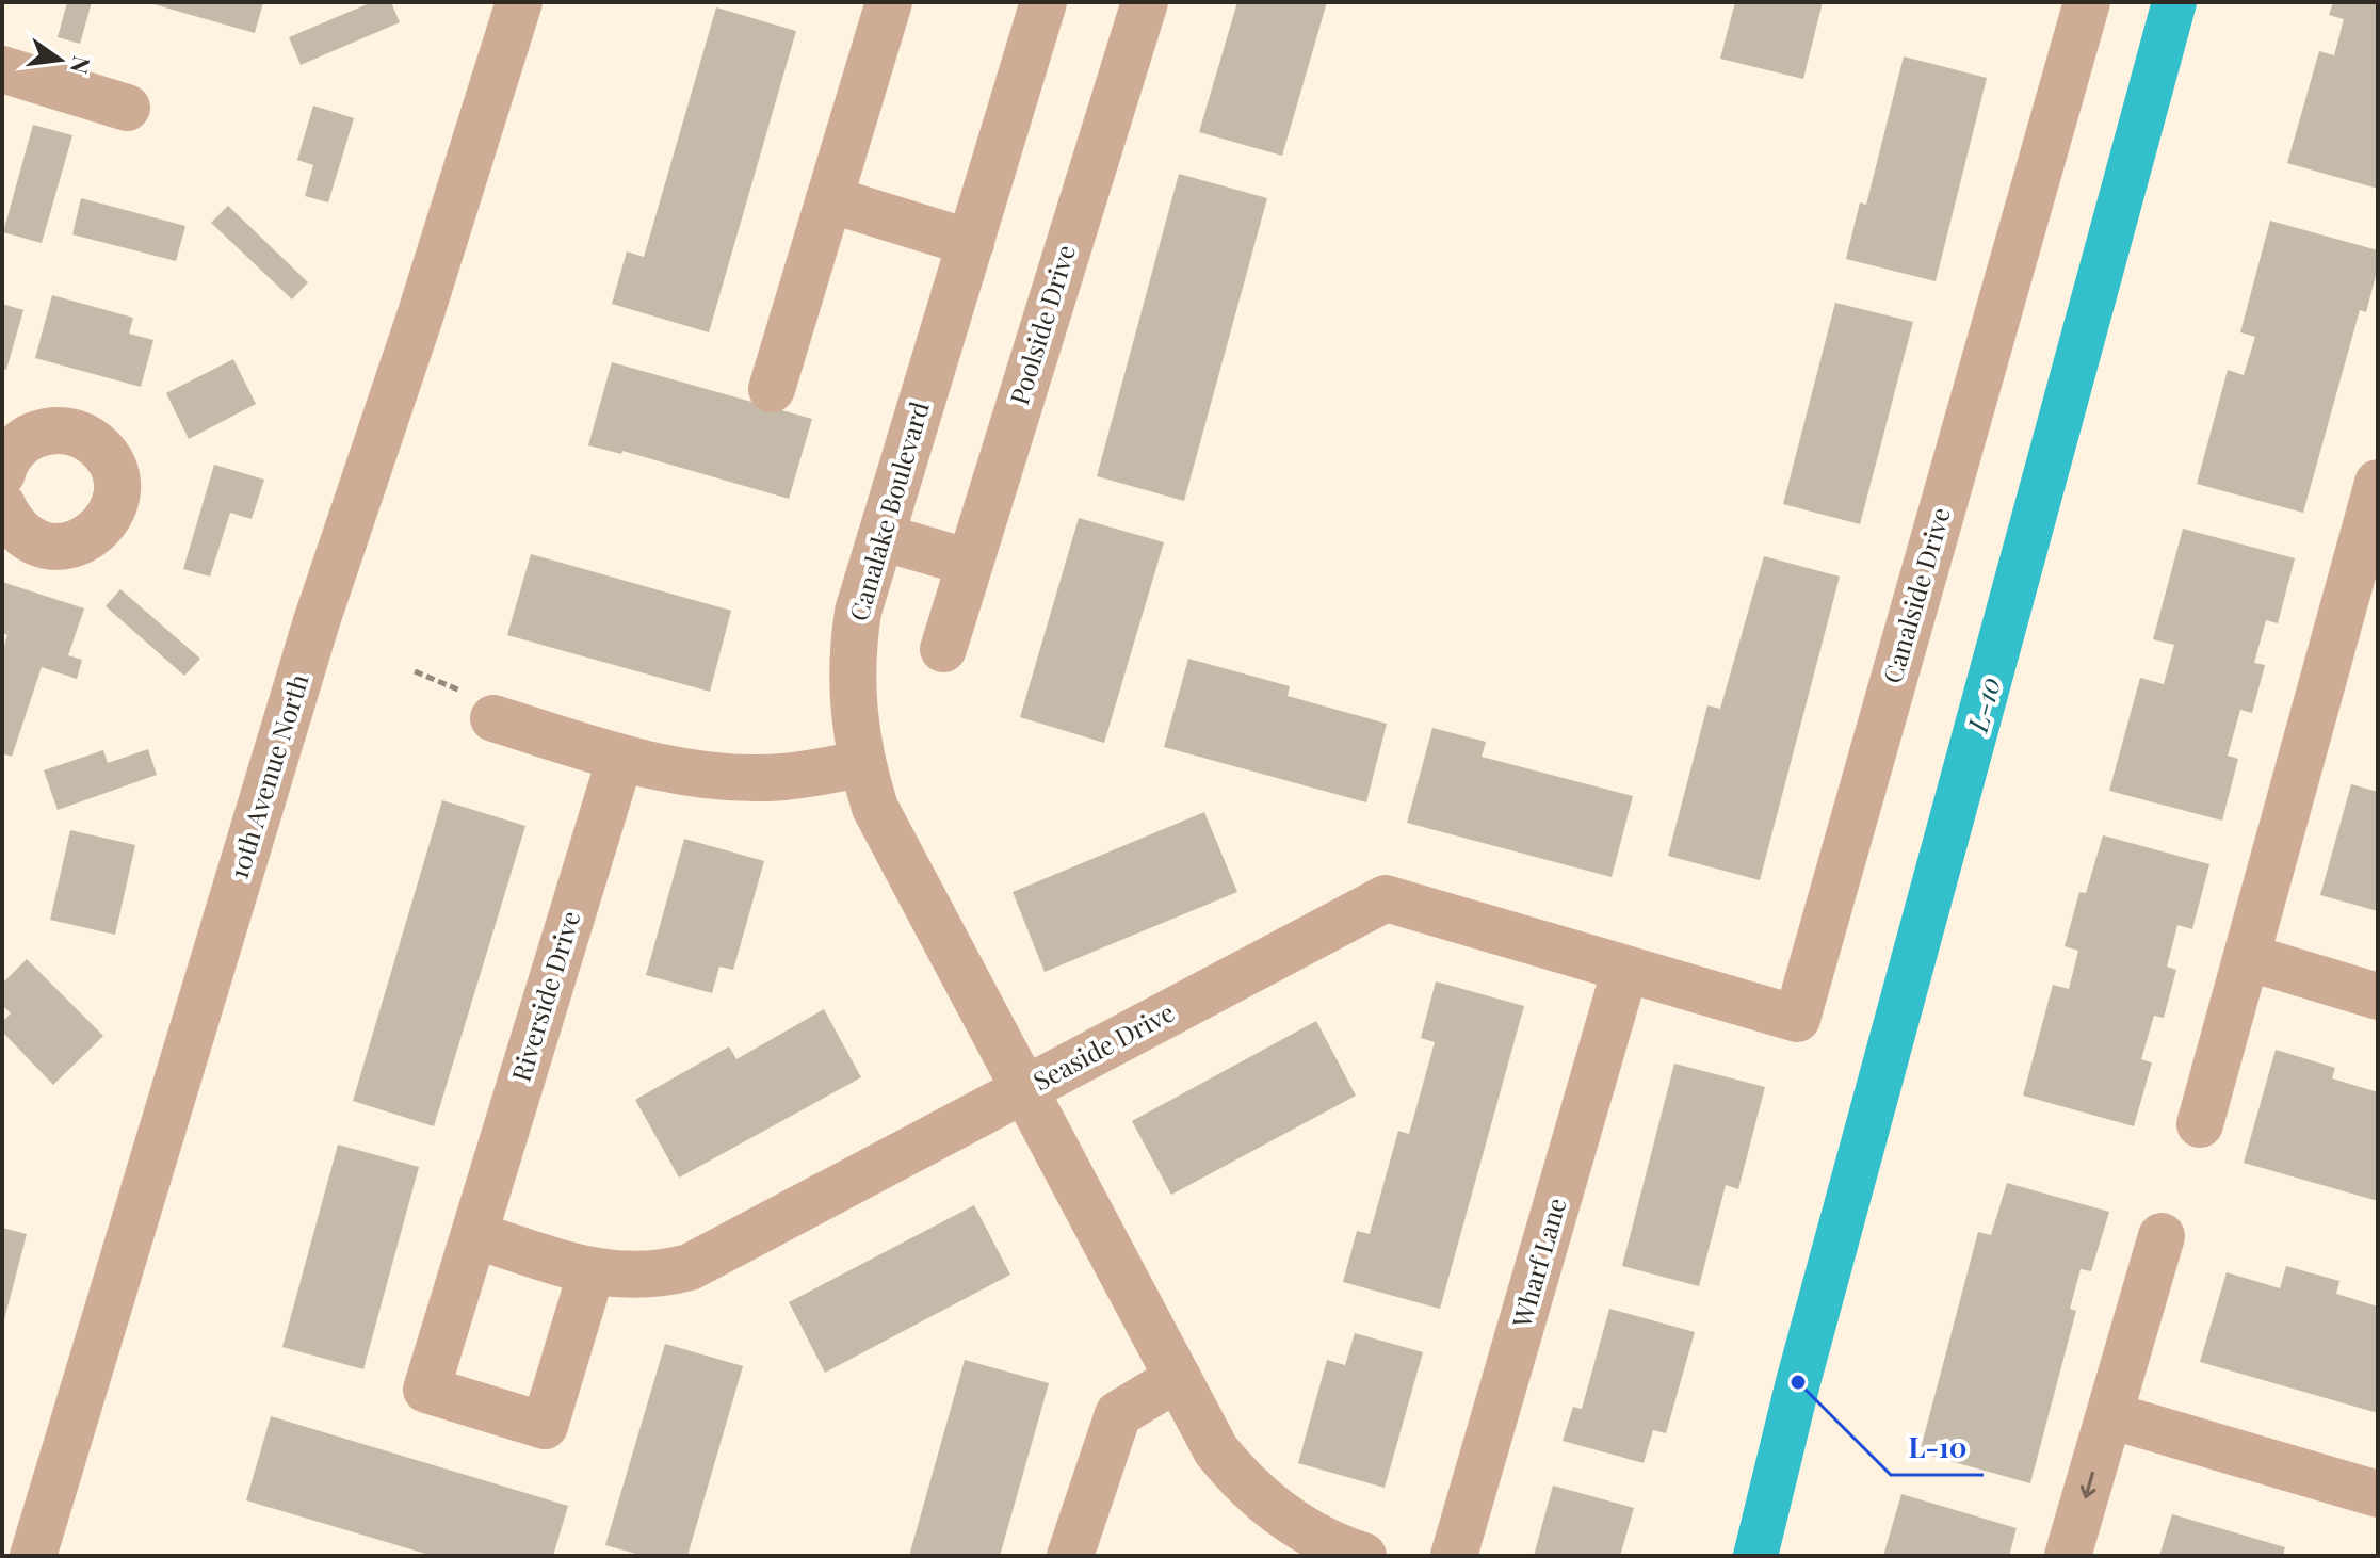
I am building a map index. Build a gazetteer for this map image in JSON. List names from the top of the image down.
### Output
{
  "streets": {
    "street": [
      "Poolside Drive",
      "Canalake Boulevard",
      "Canalside Drive",
      "10th Avenue North",
      "Riverside Drive",
      "Seaside Drive",
      "Wharf Lane"
    ]
  },
  "crossings": [
    ["Canalake Boulevard", "Seaside Drive"],
    ["Canalside Drive", "Seaside Drive"],
    ["Canalside Drive", "Wharf Lane"],
    ["Riverside Drive", "Seaside Drive"],
    ["Seaside Drive", "Wharf Lane"]
  ],
  "water": ["L-10"],
  "places": ["L-10"],
  "north": "right"
}
